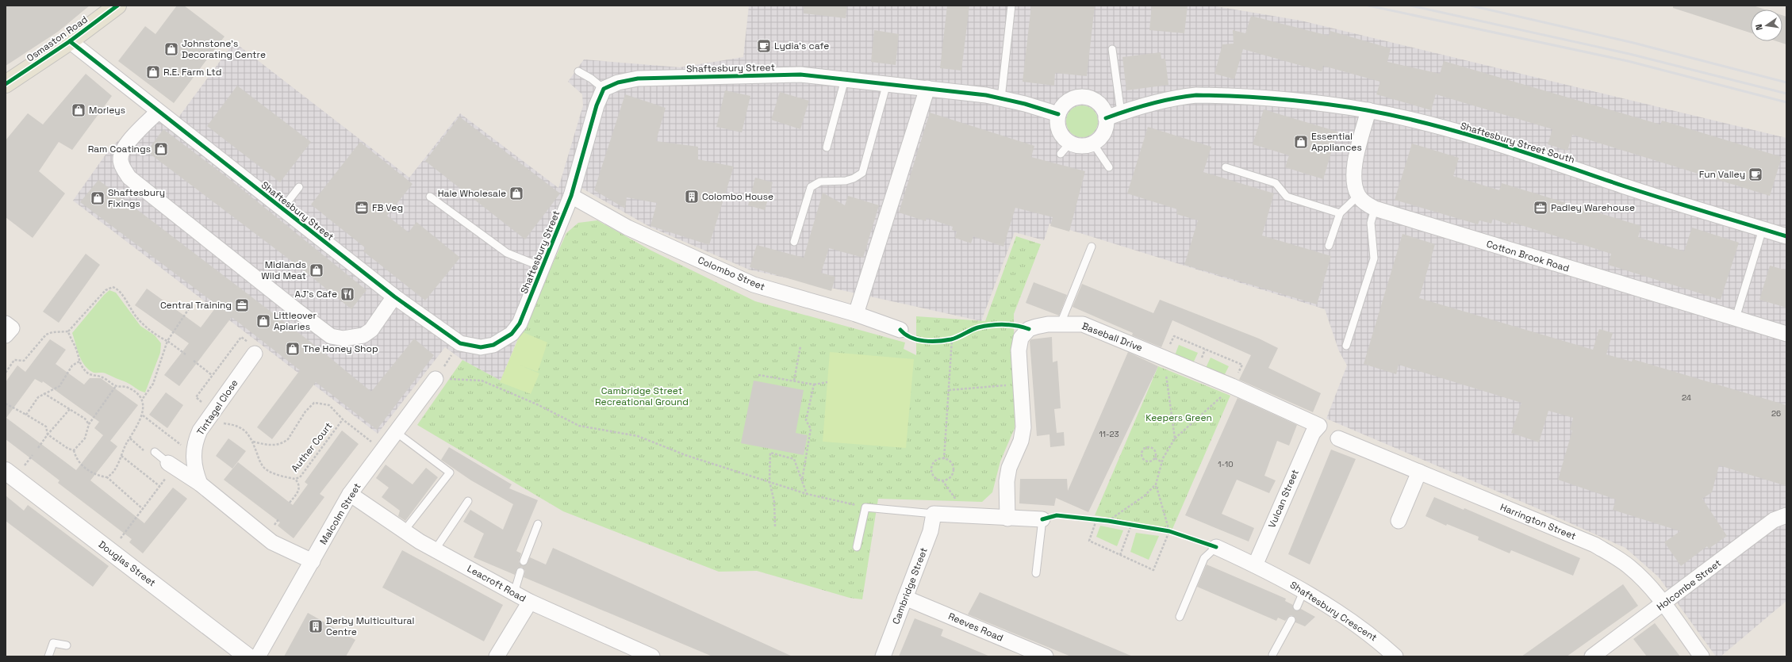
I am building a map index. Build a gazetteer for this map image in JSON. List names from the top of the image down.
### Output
{
  "streets": {
    "main road": ["Osmaston Road"],
    "street": [
      "Shaftesbury Street",
      "Shaftesbury Street South",
      "Cotton Brook Road",
      "Colombo Street",
      "Baseball Drive",
      "Tintagel Close",
      "Vulcan Street",
      "Malcolm Street",
      "Harrington Street",
      "Douglas Street",
      "Leacroft Road",
      "Holcombe Street",
      "Cambridge Street",
      "Shaftesbury Crescent",
      "Reeves Road"
    ],
    "path": ["Auther Court"]
  },
  "crossings": [
    ["Osmaston Road", "Shaftesbury Street"],
    ["Shaftesbury Street", "Shaftesbury Street South"],
    ["Shaftesbury Street", "Colombo Street"],
    ["Baseball Drive", "Vulcan Street"],
    ["Tintagel Close", "Auther Court"],
    ["Vulcan Street", "Shaftesbury Crescent"],
    ["Malcolm Street", "Leacroft Road"],
    ["Harrington Street", "Holcombe Street"],
    ["Cambridge Street", "Reeves Road"]
  ],
  "parks": ["Cambridge Street Recreational Ground", "Keepers Green"],
  "places": {
    "cafe": ["Lydia's cafe", "Fun Valley"],
    "shop": [
      "Johnstone's Decorating Centre",
      "R.E. Farm Ltd",
      "Morleys",
      "Essential Appliances",
      "Ram Coatings",
      "Hale Wholesale",
      "Shaftesbury Fixings",
      "Midlands Wild Meat",
      "Littleover Apiaries",
      "The Honey Shop"
    ],
    "building": ["Colombo House", "Derby Multicultural Centre"],
    "office": ["FB Veg", "Padley Warehouse", "Central Training"],
    "restaurant": ["AJ's Cafe"]
  },
  "house_numbers": [
    "24",
    "26",
    "11-23",
    "1-10"
  ],
  "north": "left"
}
